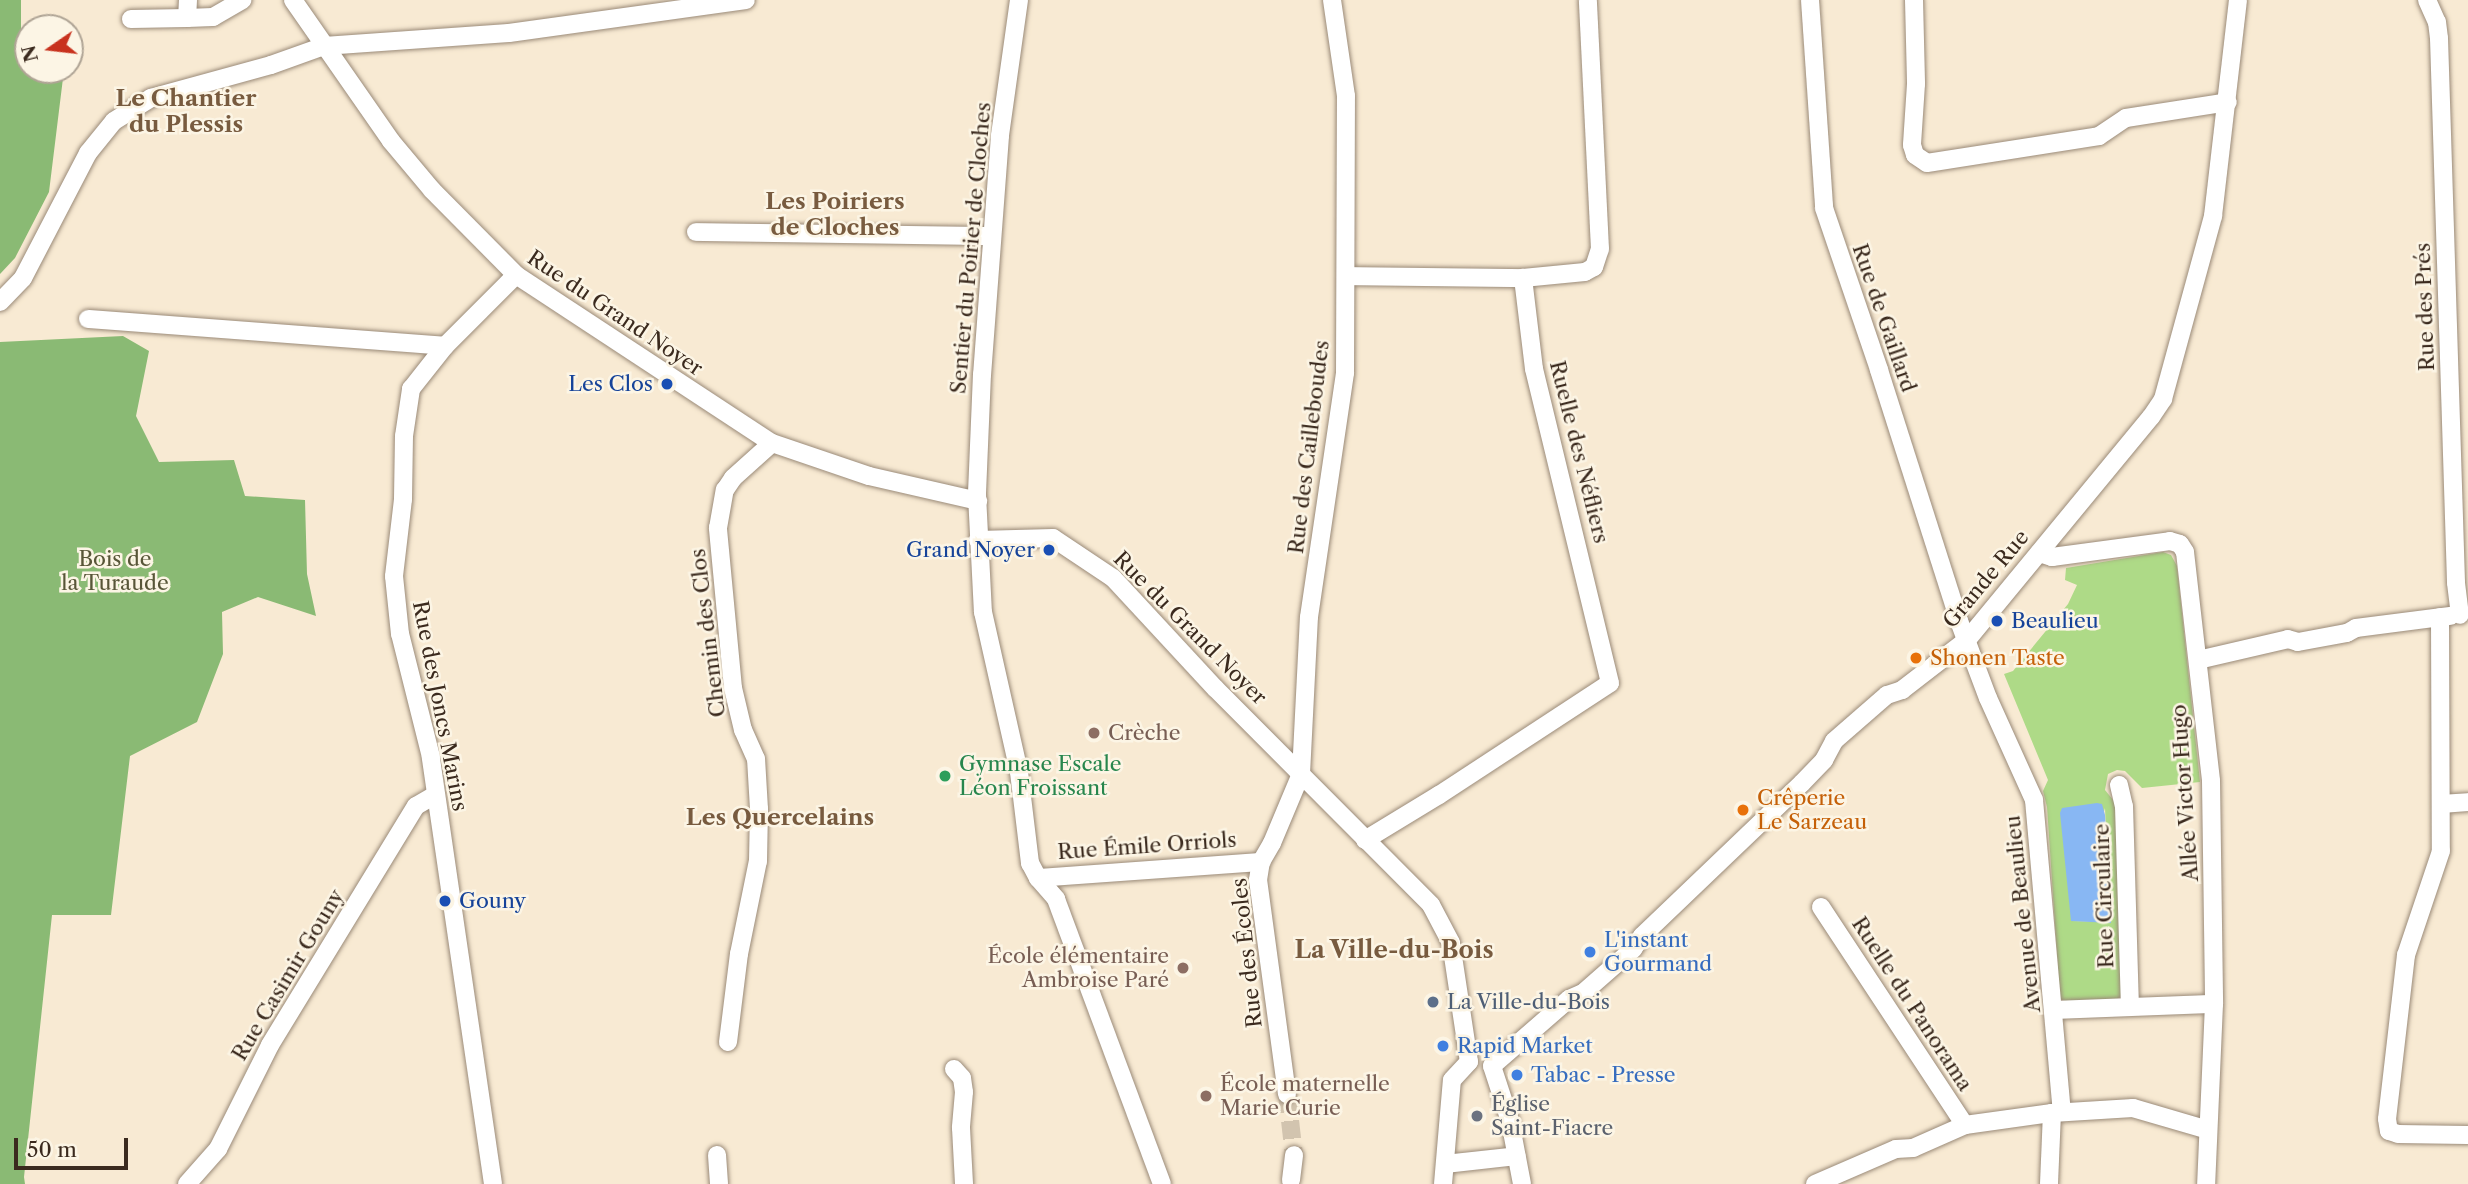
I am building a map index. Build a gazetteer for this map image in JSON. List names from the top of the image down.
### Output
{
  "streets": {
    "street": [
      "Sentier du Poirier de Cloches",
      "Rue des Prés",
      "Rue du Grand Noyer",
      "Rue de Gaillard",
      "Rue des Cailleboudes",
      "Ruelle des Néfliers",
      "Grande Rue",
      "Chemin des Clos",
      "Rue des Joncs Marins",
      "Allée Victor Hugo",
      "Rue Émile Orriols",
      "Rue Circulaire",
      "Avenue de Beaulieu",
      "Rue des Écoles",
      "Rue Casimir Gouny",
      "Ruelle du Panorama"
    ]
  },
  "crossings": [
    ["Sentier du Poirier de Cloches", "Rue du Grand Noyer"],
    ["Sentier du Poirier de Cloches", "Rue Émile Orriols"],
    ["Rue du Grand Noyer", "Rue des Cailleboudes"],
    ["Rue du Grand Noyer", "Ruelle des Néfliers"],
    ["Rue du Grand Noyer", "Chemin des Clos"],
    ["Rue du Grand Noyer", "Rue des Joncs Marins"],
    ["Rue du Grand Noyer", "Rue des Écoles"],
    ["Rue de Gaillard", "Grande Rue"],
    ["Rue de Gaillard", "Avenue de Beaulieu"],
    ["Rue des Cailleboudes", "Rue des Écoles"],
    ["Grande Rue", "Allée Victor Hugo"],
    ["Grande Rue", "Avenue de Beaulieu"],
    ["Rue des Joncs Marins", "Rue Casimir Gouny"],
    ["Rue Émile Orriols", "Rue des Écoles"]
  ],
  "districts": [
    "Le Chantier du Plessis",
    "Les Poiriers de Cloches",
    "Les Quercelains",
    "La Ville-du-Bois"
  ],
  "parks": ["Bois de la Turaude"],
  "places": [
    "Les Clos",
    "Grand Noyer",
    "Beaulieu",
    "Shonen Taste",
    "Crèche",
    "Gymnase Escale Léon Froissant",
    "Crêperie Le Sarzeau",
    "Gouny",
    "L'instant Gourmand",
    "École élémentaire Ambroise Paré",
    "La Ville-du-Bois",
    "Rapid Market",
    "Tabac - Presse",
    "École maternelle Marie Curie",
    "Église Saint-Fiacre"
  ],
  "scale_bar": "50 m",
  "north": "left"
}
